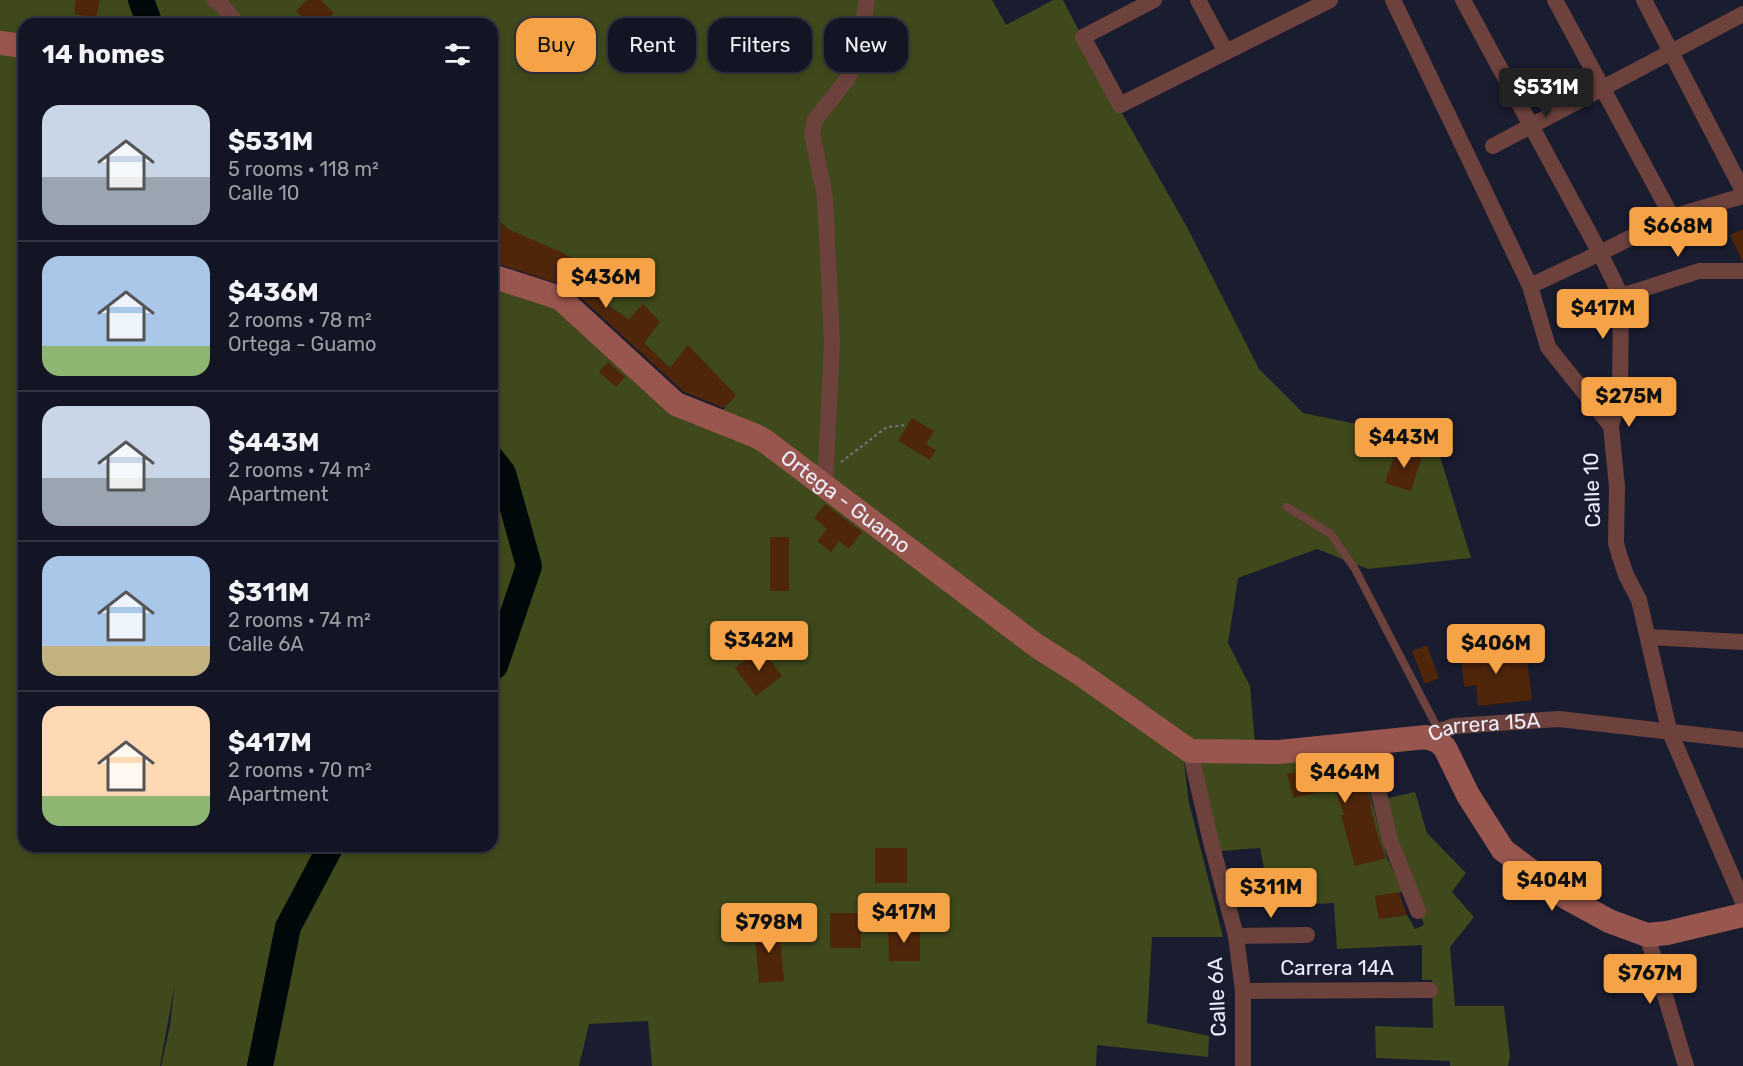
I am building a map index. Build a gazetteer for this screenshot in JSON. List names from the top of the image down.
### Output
{
  "streets": {
    "street": [
      "Calle 10",
      "Ortega - Guamo",
      "Carrera 15A",
      "Carrera 14A",
      "Calle 6A"
    ]
  },
  "crossings": [
    ["Calle 10", "Carrera 15A"],
    ["Ortega - Guamo", "Carrera 15A"],
    ["Ortega - Guamo", "Calle 6A"],
    ["Carrera 15A", "Calle 6A"],
    ["Carrera 14A", "Calle 6A"]
  ],
  "page": {
    "chip": [
      "Buy",
      "Rent",
      "Filters",
      "New"
    ],
    "heading": "14 homes",
    "price": [
      "$531M",
      "$668M",
      "$436M",
      "$417M",
      "$275M",
      "$443M",
      "$342M",
      "$406M",
      "$464M",
      "$404M",
      "$311M",
      "$417M",
      "$798M",
      "$767M"
    ],
    "list": [
      {
        "name": "$531M",
        "note": "5 rooms · 118 m² · Calle 10"
      },
      {
        "name": "$436M",
        "note": "2 rooms · 78 m² · Ortega - Guamo"
      },
      {
        "name": "$443M",
        "note": "2 rooms · 74 m² · Apartment"
      },
      {
        "name": "$311M",
        "note": "2 rooms · 74 m² · Calle 6A"
      },
      {
        "name": "$417M",
        "note": "2 rooms · 70 m² · Apartment"
      }
    ]
  }
}
